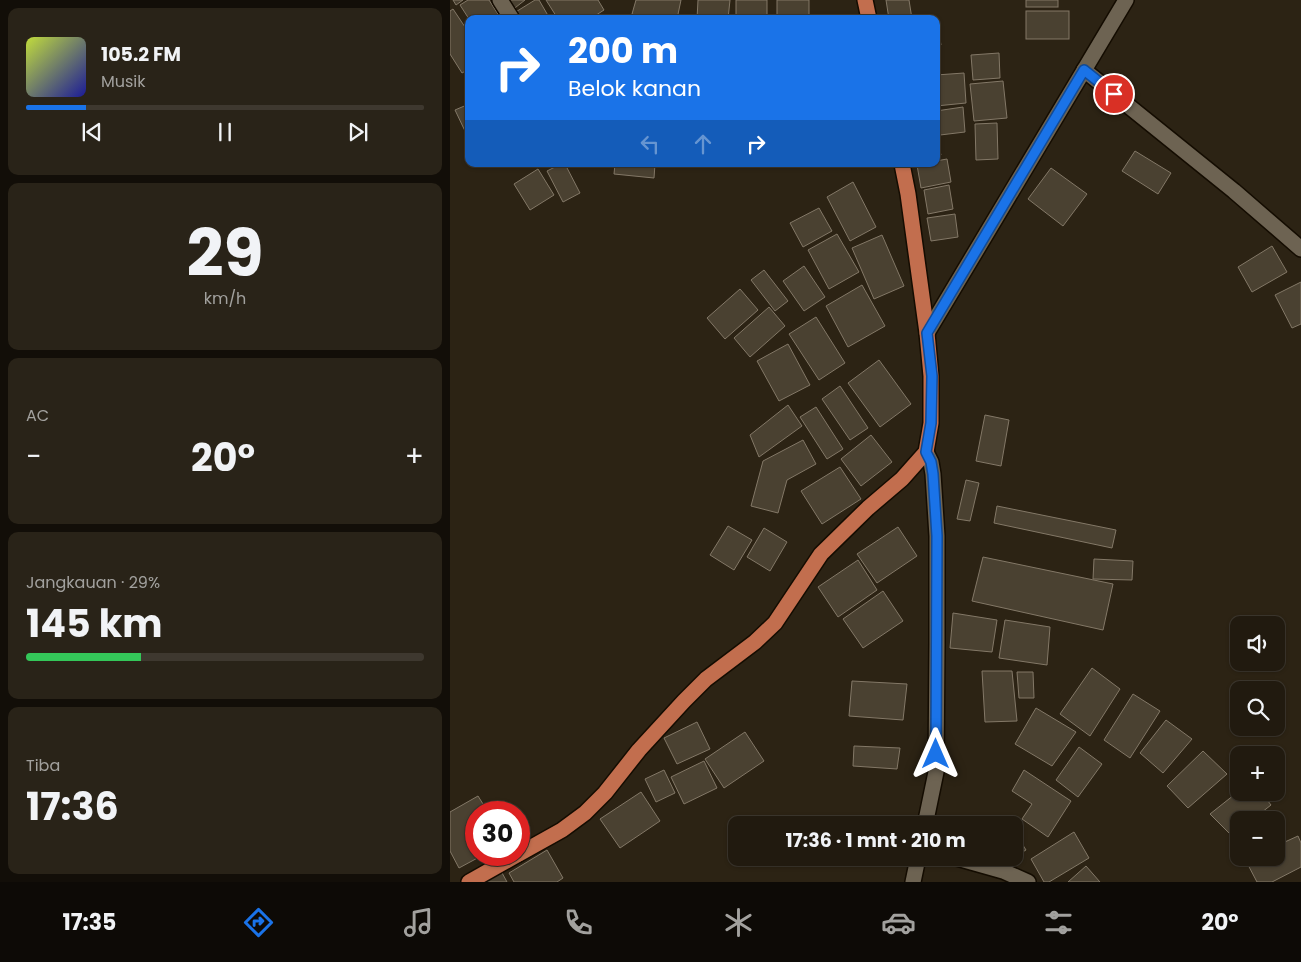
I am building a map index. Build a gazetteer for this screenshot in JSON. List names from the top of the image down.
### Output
{
  "page": {
    "turn": ["200 m", "Belok kanan"],
    "song": ["105.2 FM", "Musik"],
    "tile": [
      ["29", "km/h"],
      "AC",
      ["Jangkauan · 29%", "145 km"],
      ["Tiba", "17:36"]
    ],
    "heat": ["−", "20°", "+"],
    "map_buttons": ["+", "−"],
    "limit": "30",
    "trip": "17:36 · 1 mnt · 210 m",
    "tabs": ["17:35", "20°"]
  }
}
